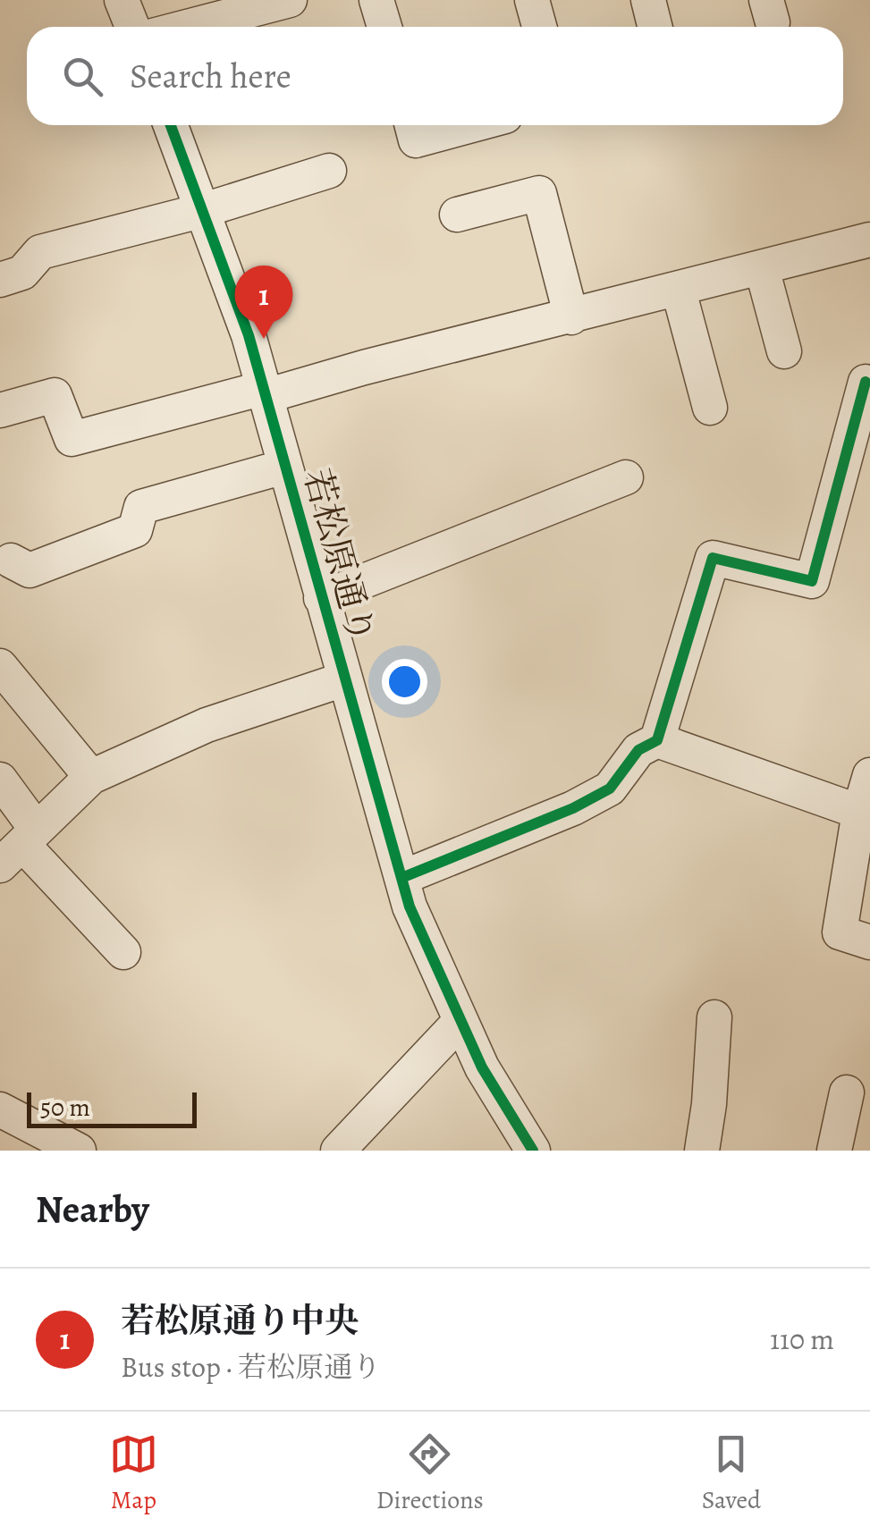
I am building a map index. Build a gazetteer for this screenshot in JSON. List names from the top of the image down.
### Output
{
  "streets": {
    "street": ["若松原通り"]
  },
  "scale_bar": "50 m",
  "page": {
    "search": "Search here",
    "pins": "1",
    "scale": "50 m",
    "heading": "Nearby",
    "list": [
      {
        "mark": "1",
        "name": "若松原通り中央",
        "note": "Bus stop · 若松原通り",
        "value": "110 m"
      }
    ],
    "nav": ["Map", "Directions", "Saved"]
  }
}
